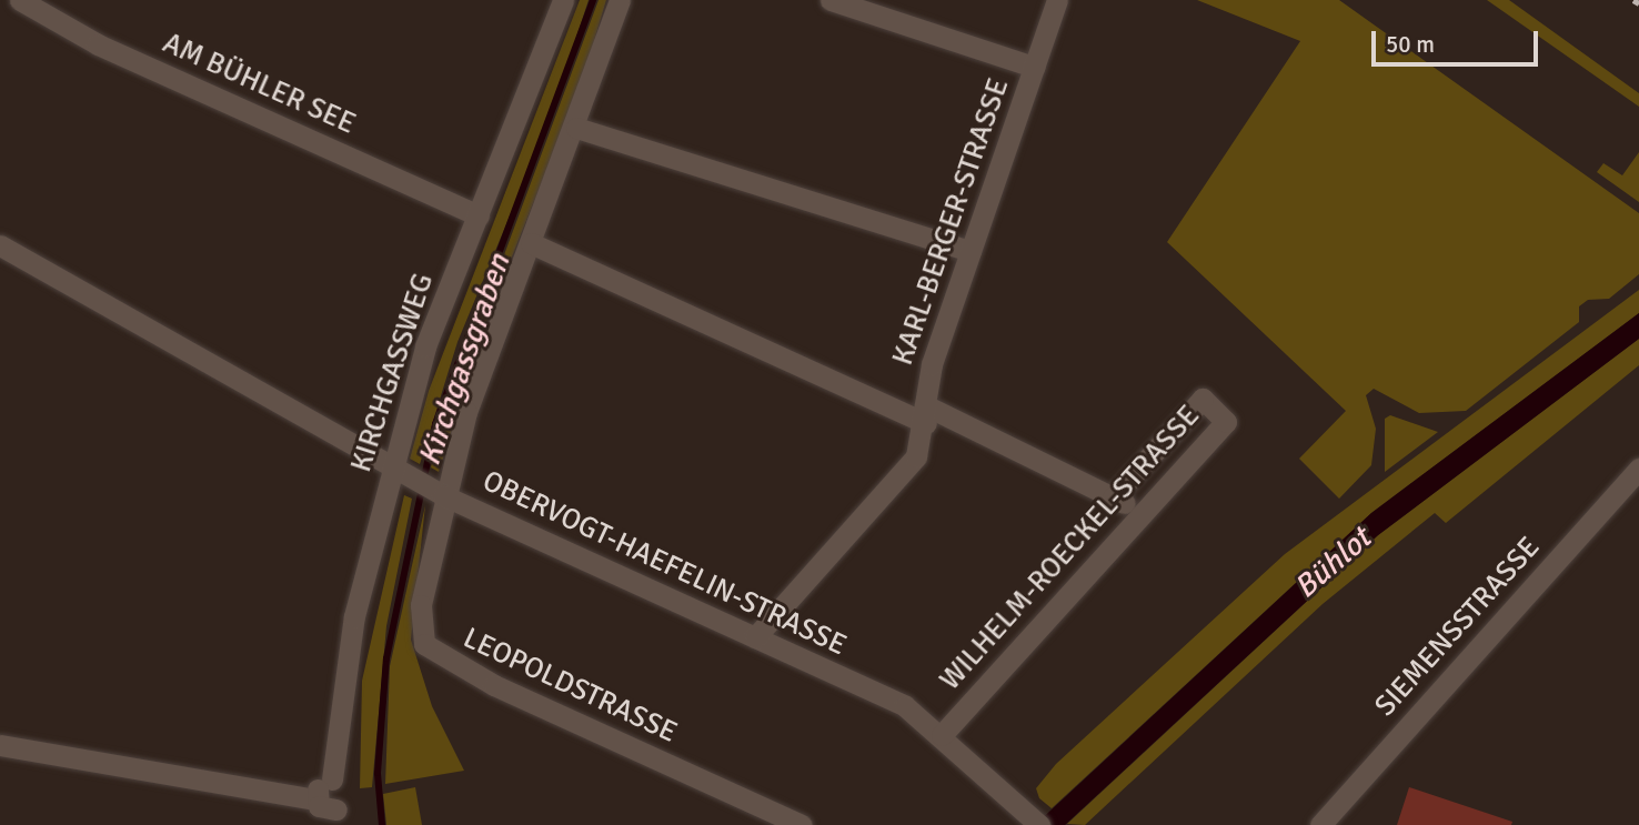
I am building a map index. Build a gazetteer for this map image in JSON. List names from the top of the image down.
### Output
{
  "streets": {
    "street": [
      "AM BÜHLER SEE",
      "KARL-BERGER-STRASSE",
      "KIRCHGASSWEG",
      "WILHELM-ROECKEL-STRASSE",
      "OBERVOGT-HAEFELIN-STRASSE",
      "SIEMENSSTRASSE",
      "LEOPOLDSTRASSE"
    ]
  },
  "crossings": [
    ["AM BÜHLER SEE", "KIRCHGASSWEG"],
    ["KARL-BERGER-STRASSE", "OBERVOGT-HAEFELIN-STRASSE"],
    ["KIRCHGASSWEG", "OBERVOGT-HAEFELIN-STRASSE"],
    ["WILHELM-ROECKEL-STRASSE", "OBERVOGT-HAEFELIN-STRASSE"],
    ["OBERVOGT-HAEFELIN-STRASSE", "LEOPOLDSTRASSE"]
  ],
  "water": ["Kirchgassgraben", "Bühlot"],
  "scale_bar": "50 m"
}
